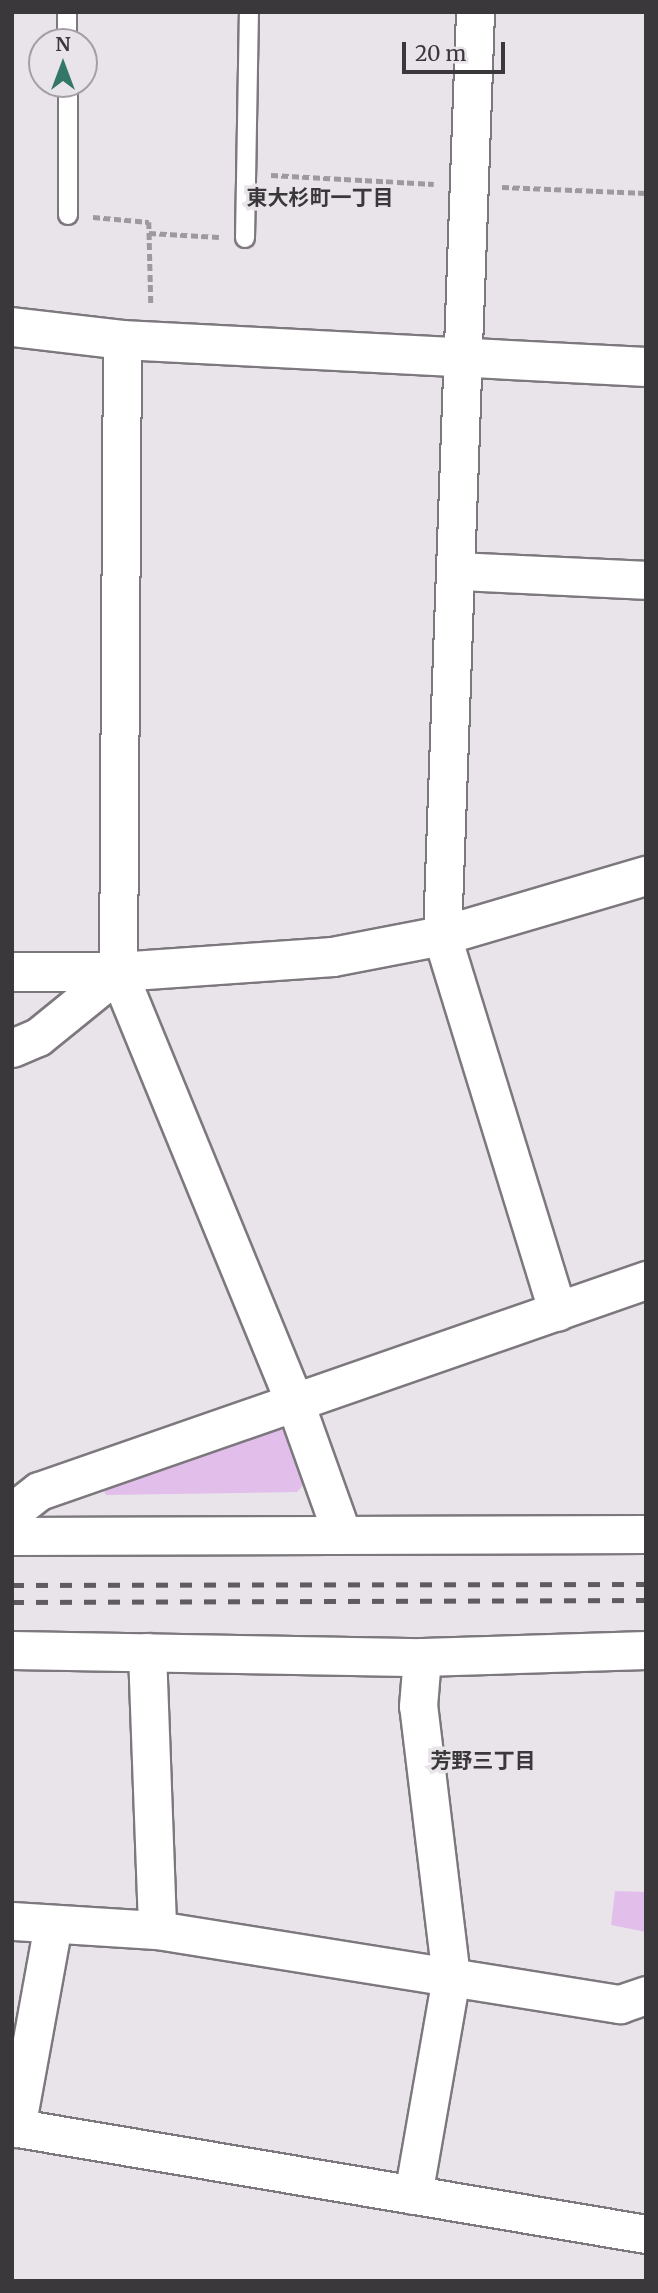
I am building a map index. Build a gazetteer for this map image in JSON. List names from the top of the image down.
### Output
{
  "districts": ["東大杉町一丁目", "芳野三丁目"],
  "scale_bar": "20 m",
  "north": "top"
}
